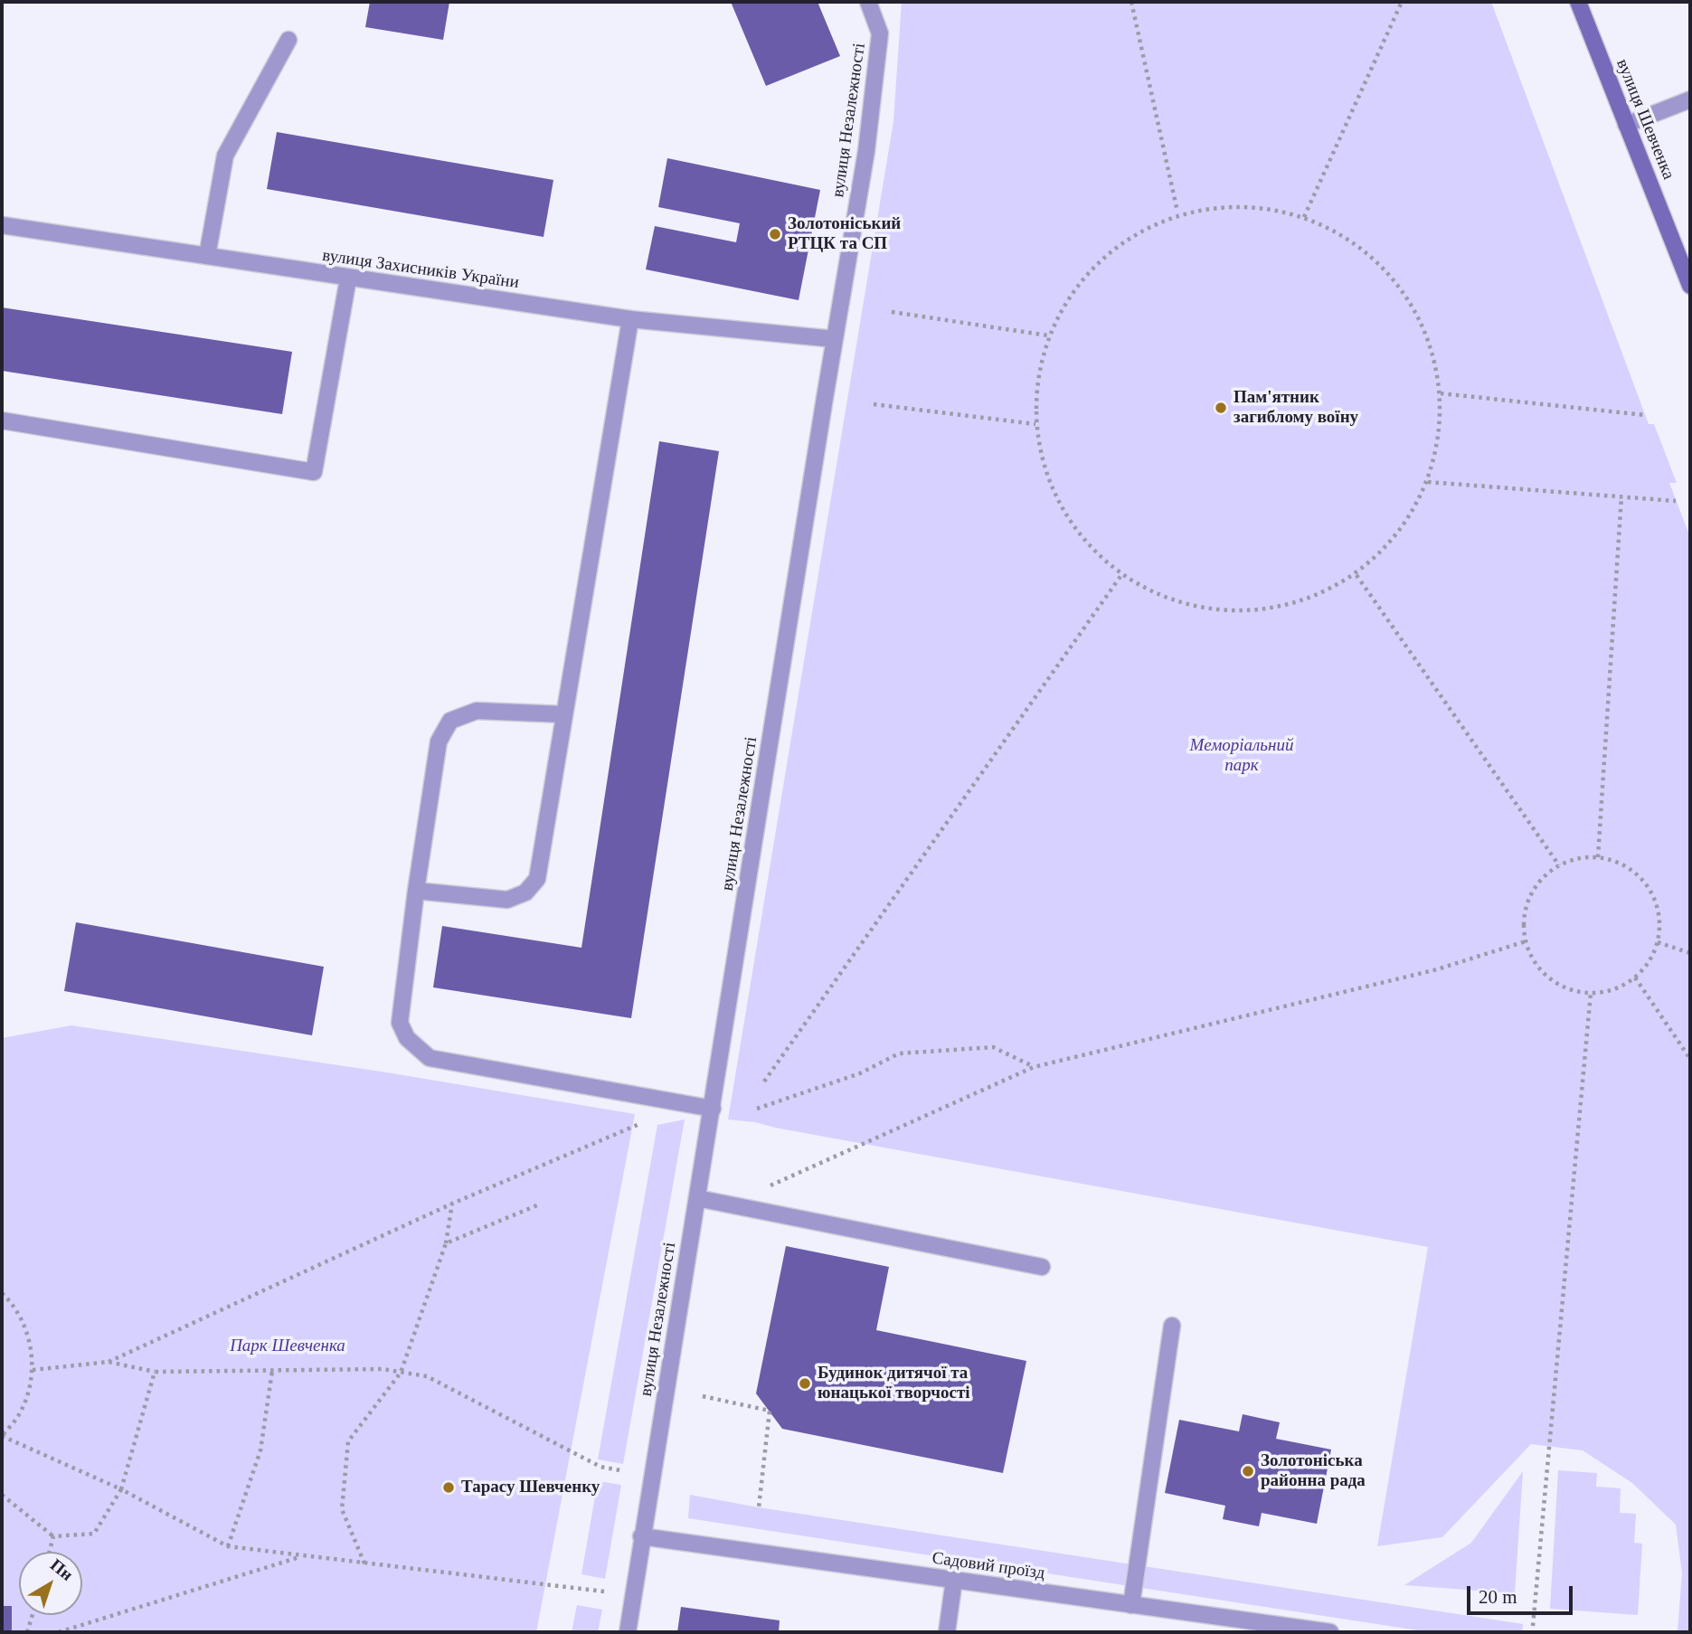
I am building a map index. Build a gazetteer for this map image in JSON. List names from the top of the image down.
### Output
{
  "streets": {
    "main road": ["вулиця Шевченка"],
    "street": ["вулиця Незалежності", "вулиця Захисників України", "Садовий проїзд"]
  },
  "crossings": [
    ["вулиця Незалежності", "вулиця Захисників України"],
    ["вулиця Незалежності", "Садовий проїзд"]
  ],
  "parks": ["Меморіальний парк", "Парк Шевченка"],
  "places": [
    "Золотоніський РТЦК та СП",
    "Пам'ятник загиблому воїну",
    "Будинок дитячої та юнацької творчості",
    "Золотоніська районна рада",
    "Тарасу Шевченку"
  ],
  "scale_bar": "20 m",
  "north": "top right"
}
